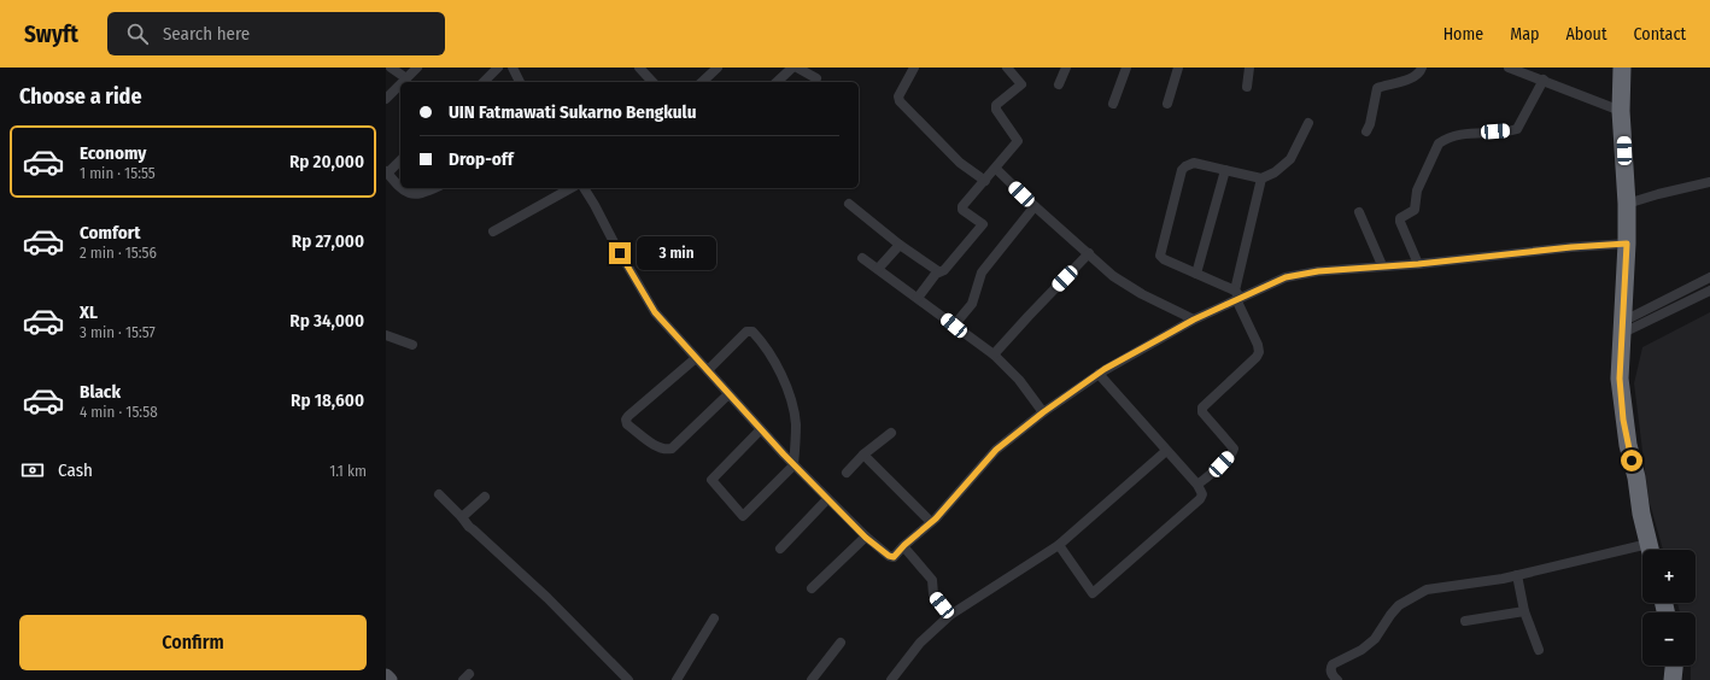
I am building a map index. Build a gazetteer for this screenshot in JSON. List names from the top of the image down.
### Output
{
  "page": {
    "header": "Swyft",
    "search": "Search here",
    "nav": [
      "Home",
      "Map",
      "About",
      "Contact"
    ],
    "heading": "Choose a ride",
    "banner": ["UIN Fatmawati Sukarno Bengkulu", "Drop-off"],
    "list": [
      {
        "name": "Economy",
        "note": "1 min · 15:55",
        "value": "Rp 20,000"
      },
      {
        "name": "Comfort",
        "note": "2 min · 15:56",
        "value": "Rp 27,000"
      },
      {
        "name": "XL",
        "note": "3 min · 15:57",
        "value": "Rp 34,000"
      },
      {
        "name": "Black",
        "note": "4 min · 15:58",
        "value": "Rp 18,600"
      }
    ],
    "bubble": "3 min",
    "pay": ["Cash", "1.1 km"],
    "map_buttons": ["+", "−"],
    "buttons": "Confirm"
  }
}
